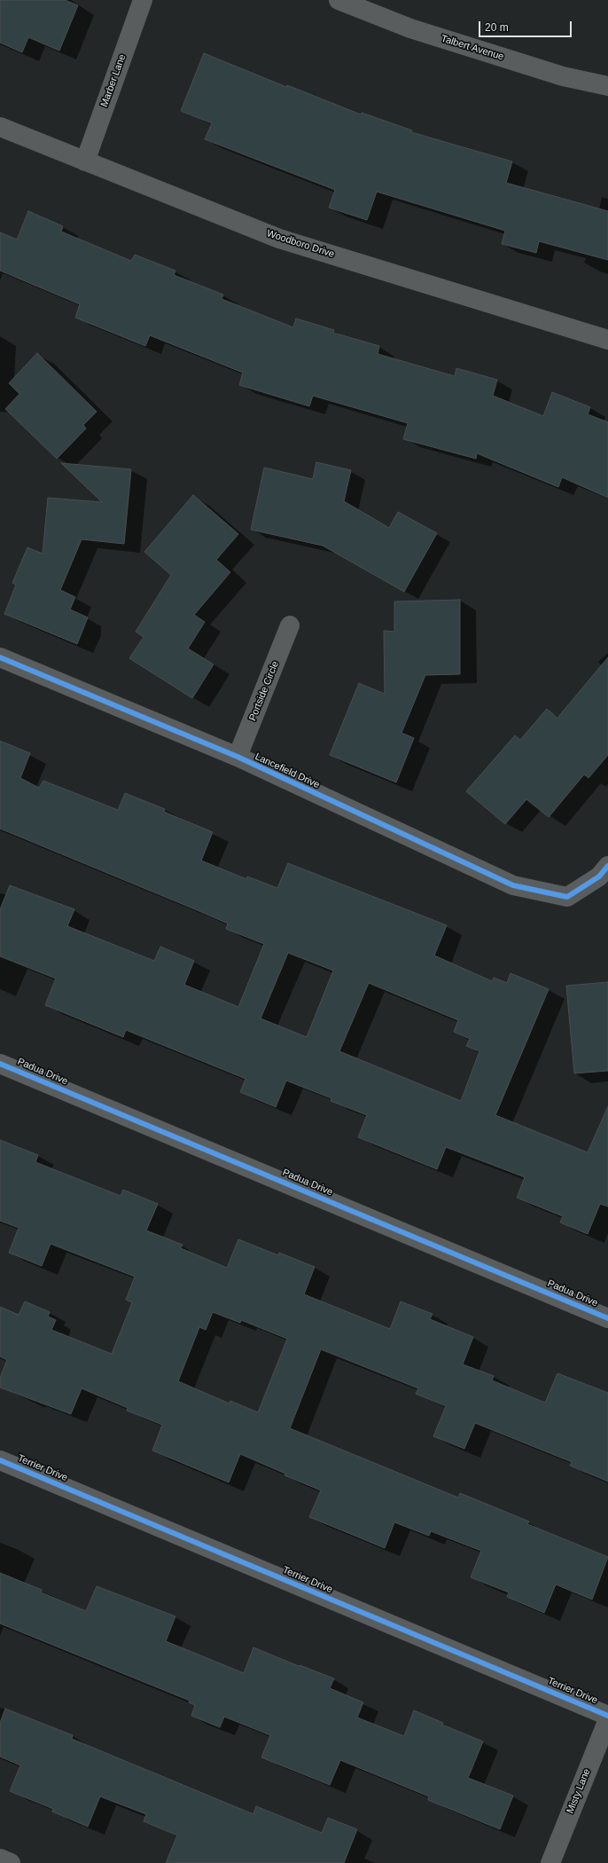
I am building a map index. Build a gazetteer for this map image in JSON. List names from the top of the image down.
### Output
{
  "streets": {
    "street": [
      "Talbert Avenue",
      "Marber Lane",
      "Woodboro Drive",
      "Portside Circle",
      "Lancefield Drive",
      "Padua Drive",
      "Terrier Drive",
      "Misty Lane"
    ]
  },
  "crossings": [
    ["Marber Lane", "Woodboro Drive"],
    ["Portside Circle", "Lancefield Drive"]
  ],
  "scale_bar": "20 m"
}
